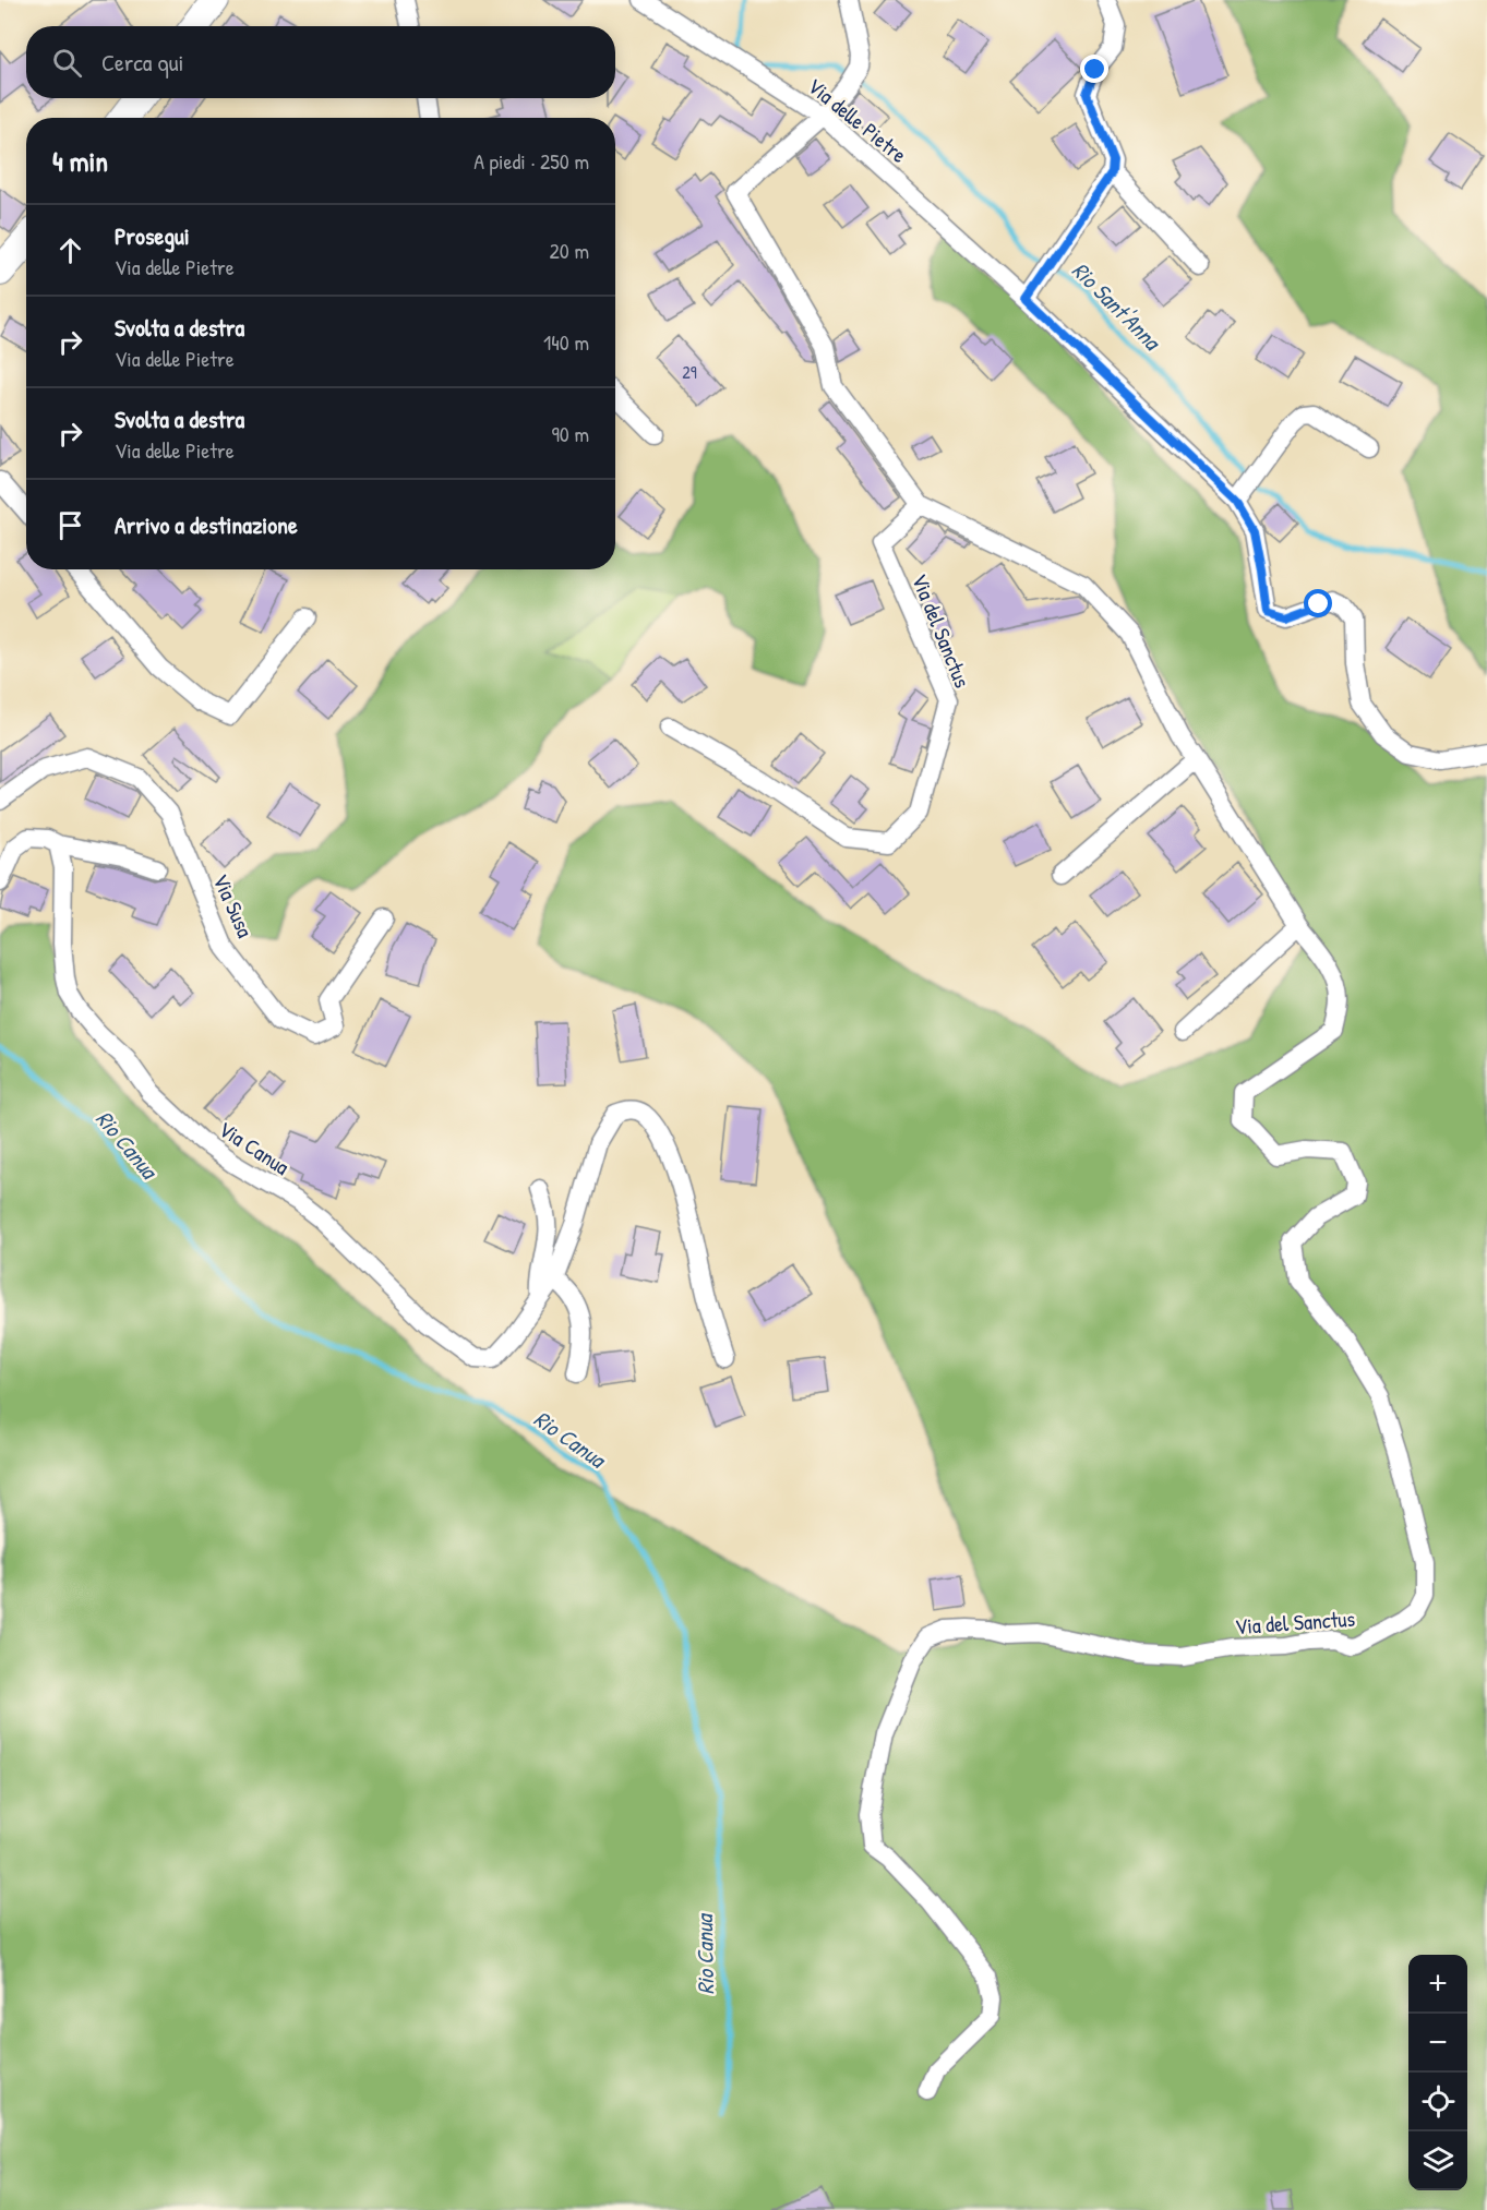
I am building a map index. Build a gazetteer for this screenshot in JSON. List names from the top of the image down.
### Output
{
  "streets": {
    "street": [
      "Via delle Pietre",
      "Via del Sanctus",
      "Via Susa",
      "Via Canua"
    ]
  },
  "crossings": [
    ["Via delle Pietre", "Via del Sanctus"]
  ],
  "water": ["Rio Sant'Anna", "Rio Canua"],
  "house_numbers": ["29"],
  "page": {
    "search": "Cerca qui",
    "heading": ["4 min", "A piedi · 250 m"],
    "list": [
      ["Prosegui", "Via delle Pietre", "20 m"],
      ["Svolta a destra", "Via delle Pietre", "140 m"],
      ["Svolta a destra", "Via delle Pietre", "90 m"],
      "Arrivo a destinazione"
    ],
    "map_buttons": ["+", "−"]
  }
}
